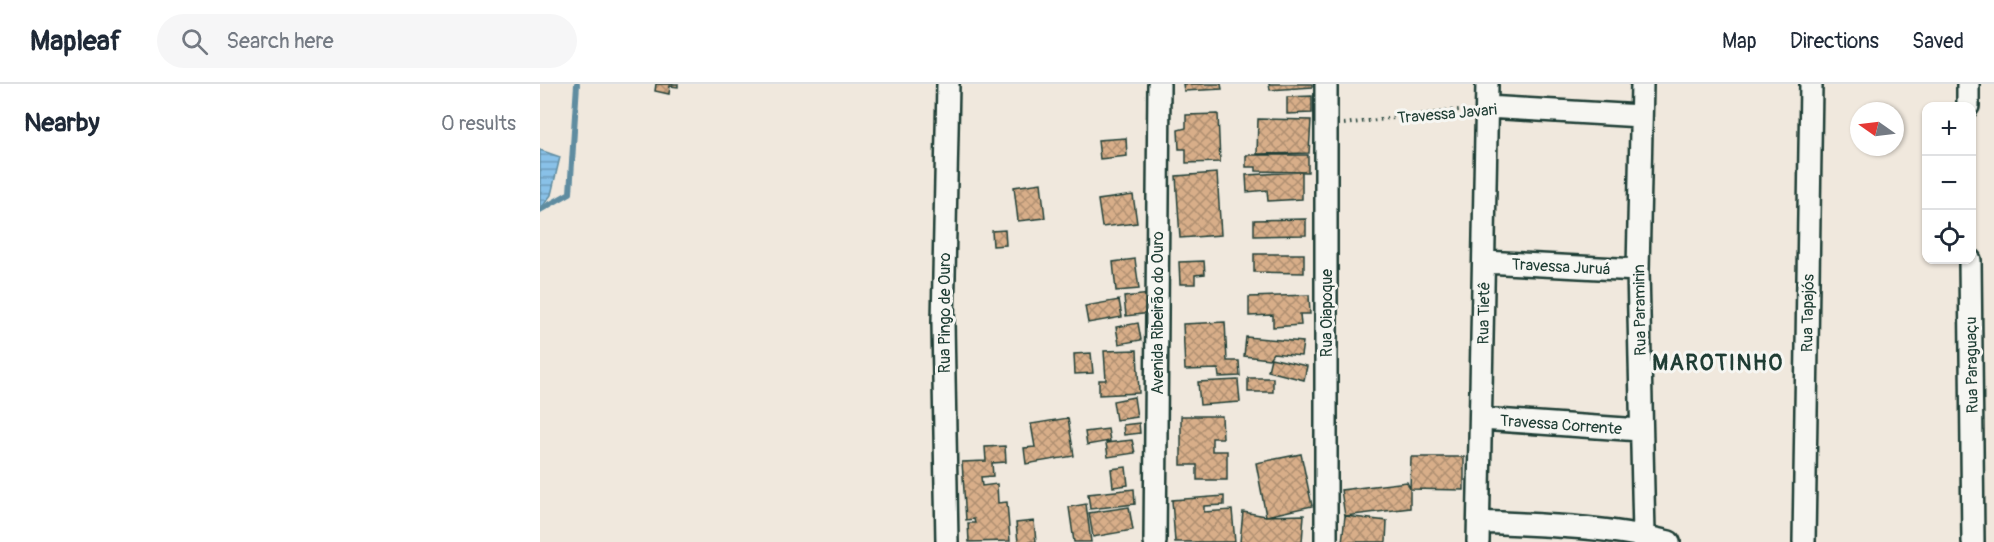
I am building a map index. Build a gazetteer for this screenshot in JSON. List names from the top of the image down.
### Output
{
  "streets": {
    "street": [
      "Travessa Javari",
      "Travessa Juruá",
      "Rua Paramirin",
      "Rua Pingo de Ouro",
      "Avenida Ribeirão do Ouro",
      "Rua Oiapoque",
      "Rua Tietê",
      "Rua Tapajós",
      "Rua Paraguaçu",
      "Travessa Corrente"
    ]
  },
  "crossings": [
    ["Travessa Javari", "Rua Paramirin"],
    ["Travessa Javari", "Rua Oiapoque"],
    ["Travessa Javari", "Rua Tietê"],
    ["Travessa Juruá", "Rua Paramirin"],
    ["Travessa Juruá", "Rua Tietê"],
    ["Rua Paramirin", "Travessa Corrente"],
    ["Rua Tietê", "Travessa Corrente"]
  ],
  "districts": ["MAROTINHO"],
  "north": "left",
  "page": {
    "header": "Mapleaf",
    "search": "Search here",
    "nav": ["Map", "Directions", "Saved"],
    "heading": ["Nearby", "0 results"],
    "map_buttons": ["+", "−"]
  }
}
